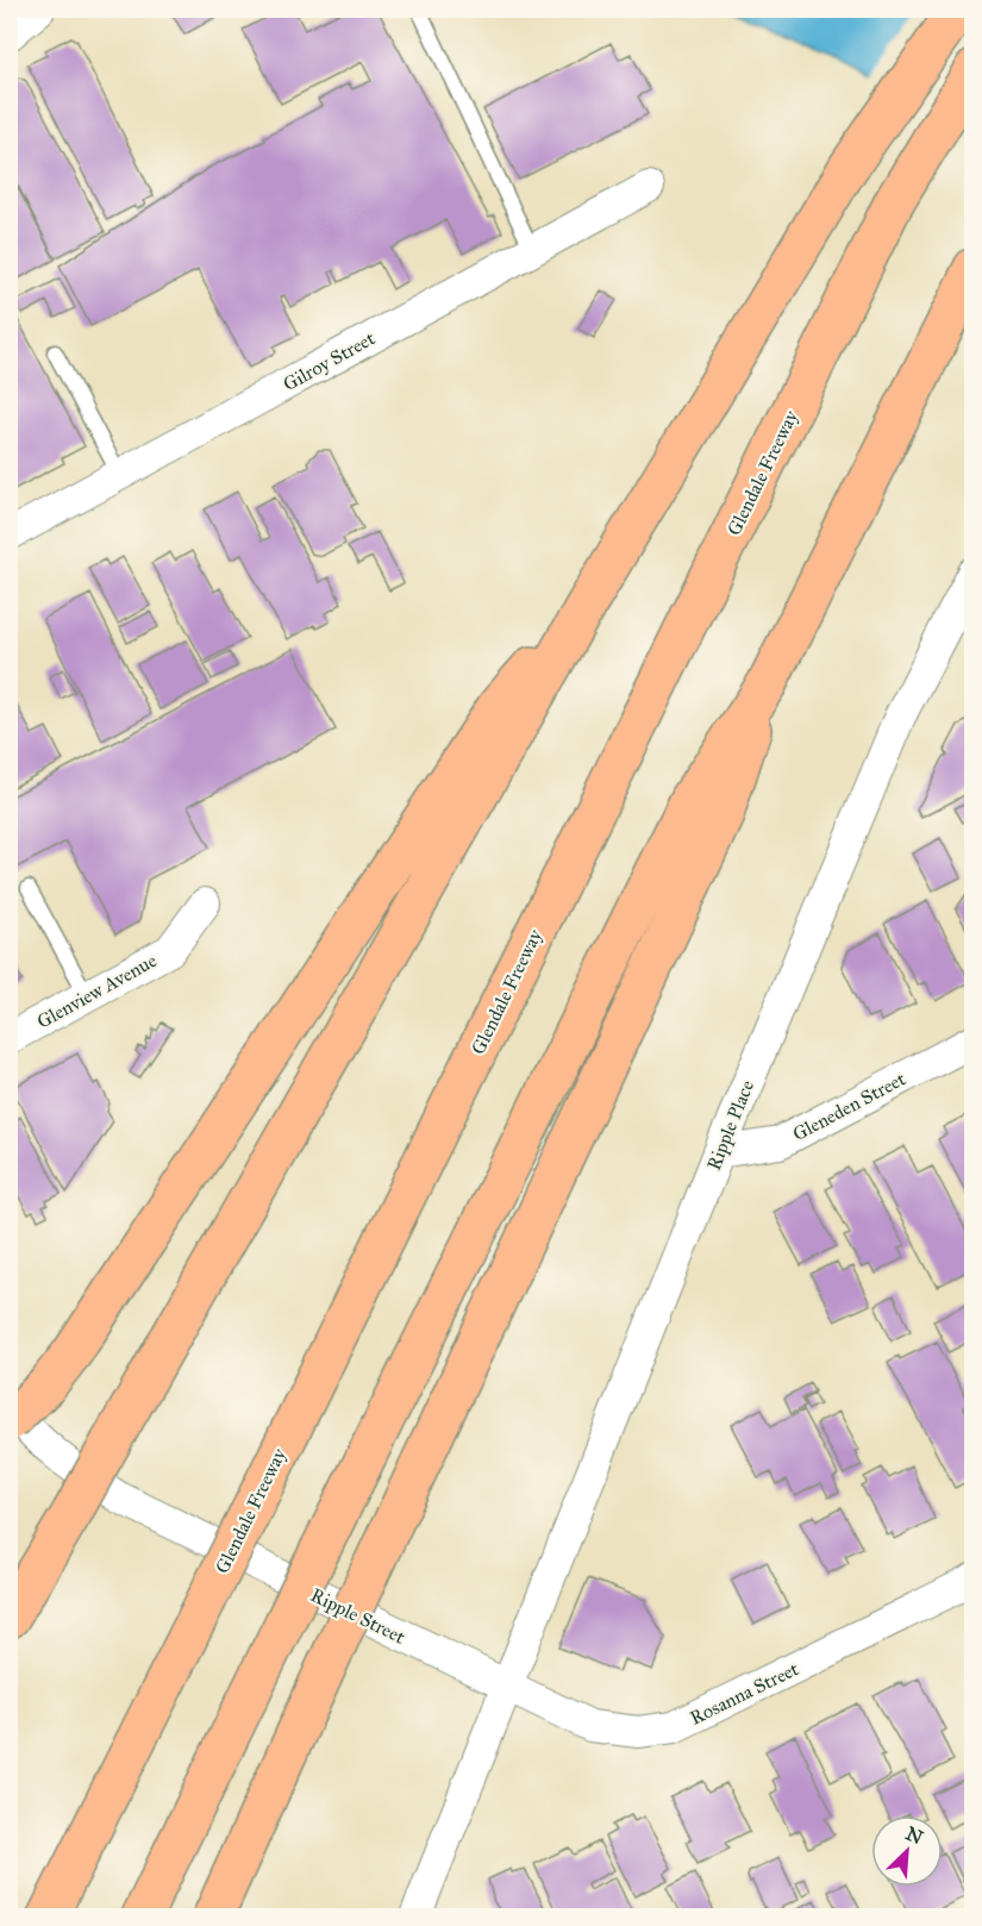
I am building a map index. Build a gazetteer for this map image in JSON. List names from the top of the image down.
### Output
{
  "streets": {
    "highway": ["Glendale Freeway"],
    "street": [
      "Gilroy Street",
      "Glenview Avenue",
      "Gleneden Street",
      "Ripple Place",
      "Ripple Street",
      "Rosanna Street"
    ]
  },
  "crossings": [
    ["Gleneden Street", "Ripple Place"],
    ["Ripple Place", "Ripple Street"],
    ["Ripple Place", "Rosanna Street"],
    ["Ripple Street", "Rosanna Street"]
  ],
  "north": "top right"
}
